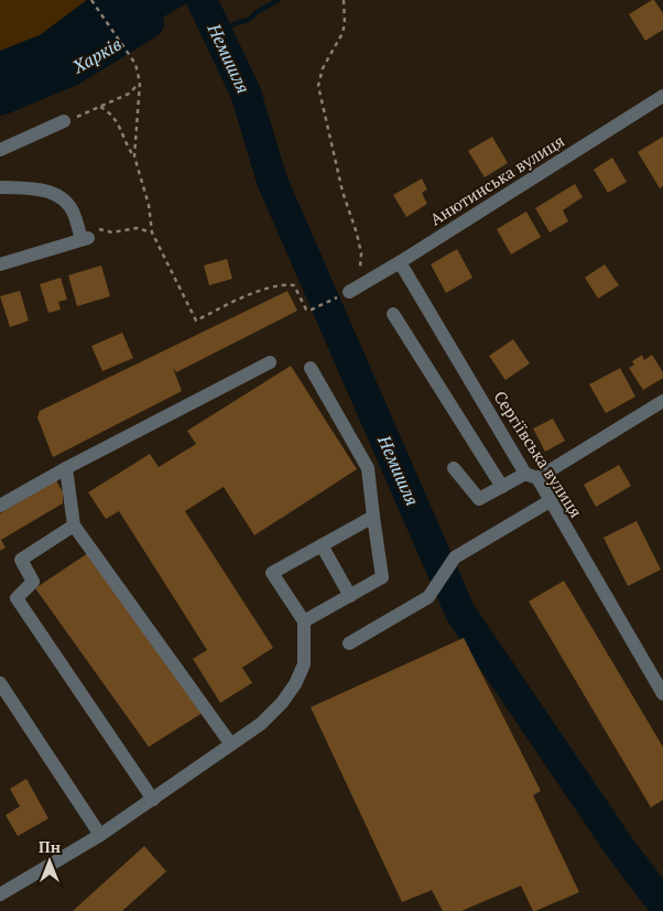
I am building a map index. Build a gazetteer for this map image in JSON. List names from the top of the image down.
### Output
{
  "streets": {
    "street": ["Анютинська вулиця", "Сергіївська вулиця"]
  },
  "crossings": [
    ["Анютинська вулиця", "Сергіївська вулиця"]
  ],
  "water": ["Харків", "Немишля"],
  "north": "top"
}
